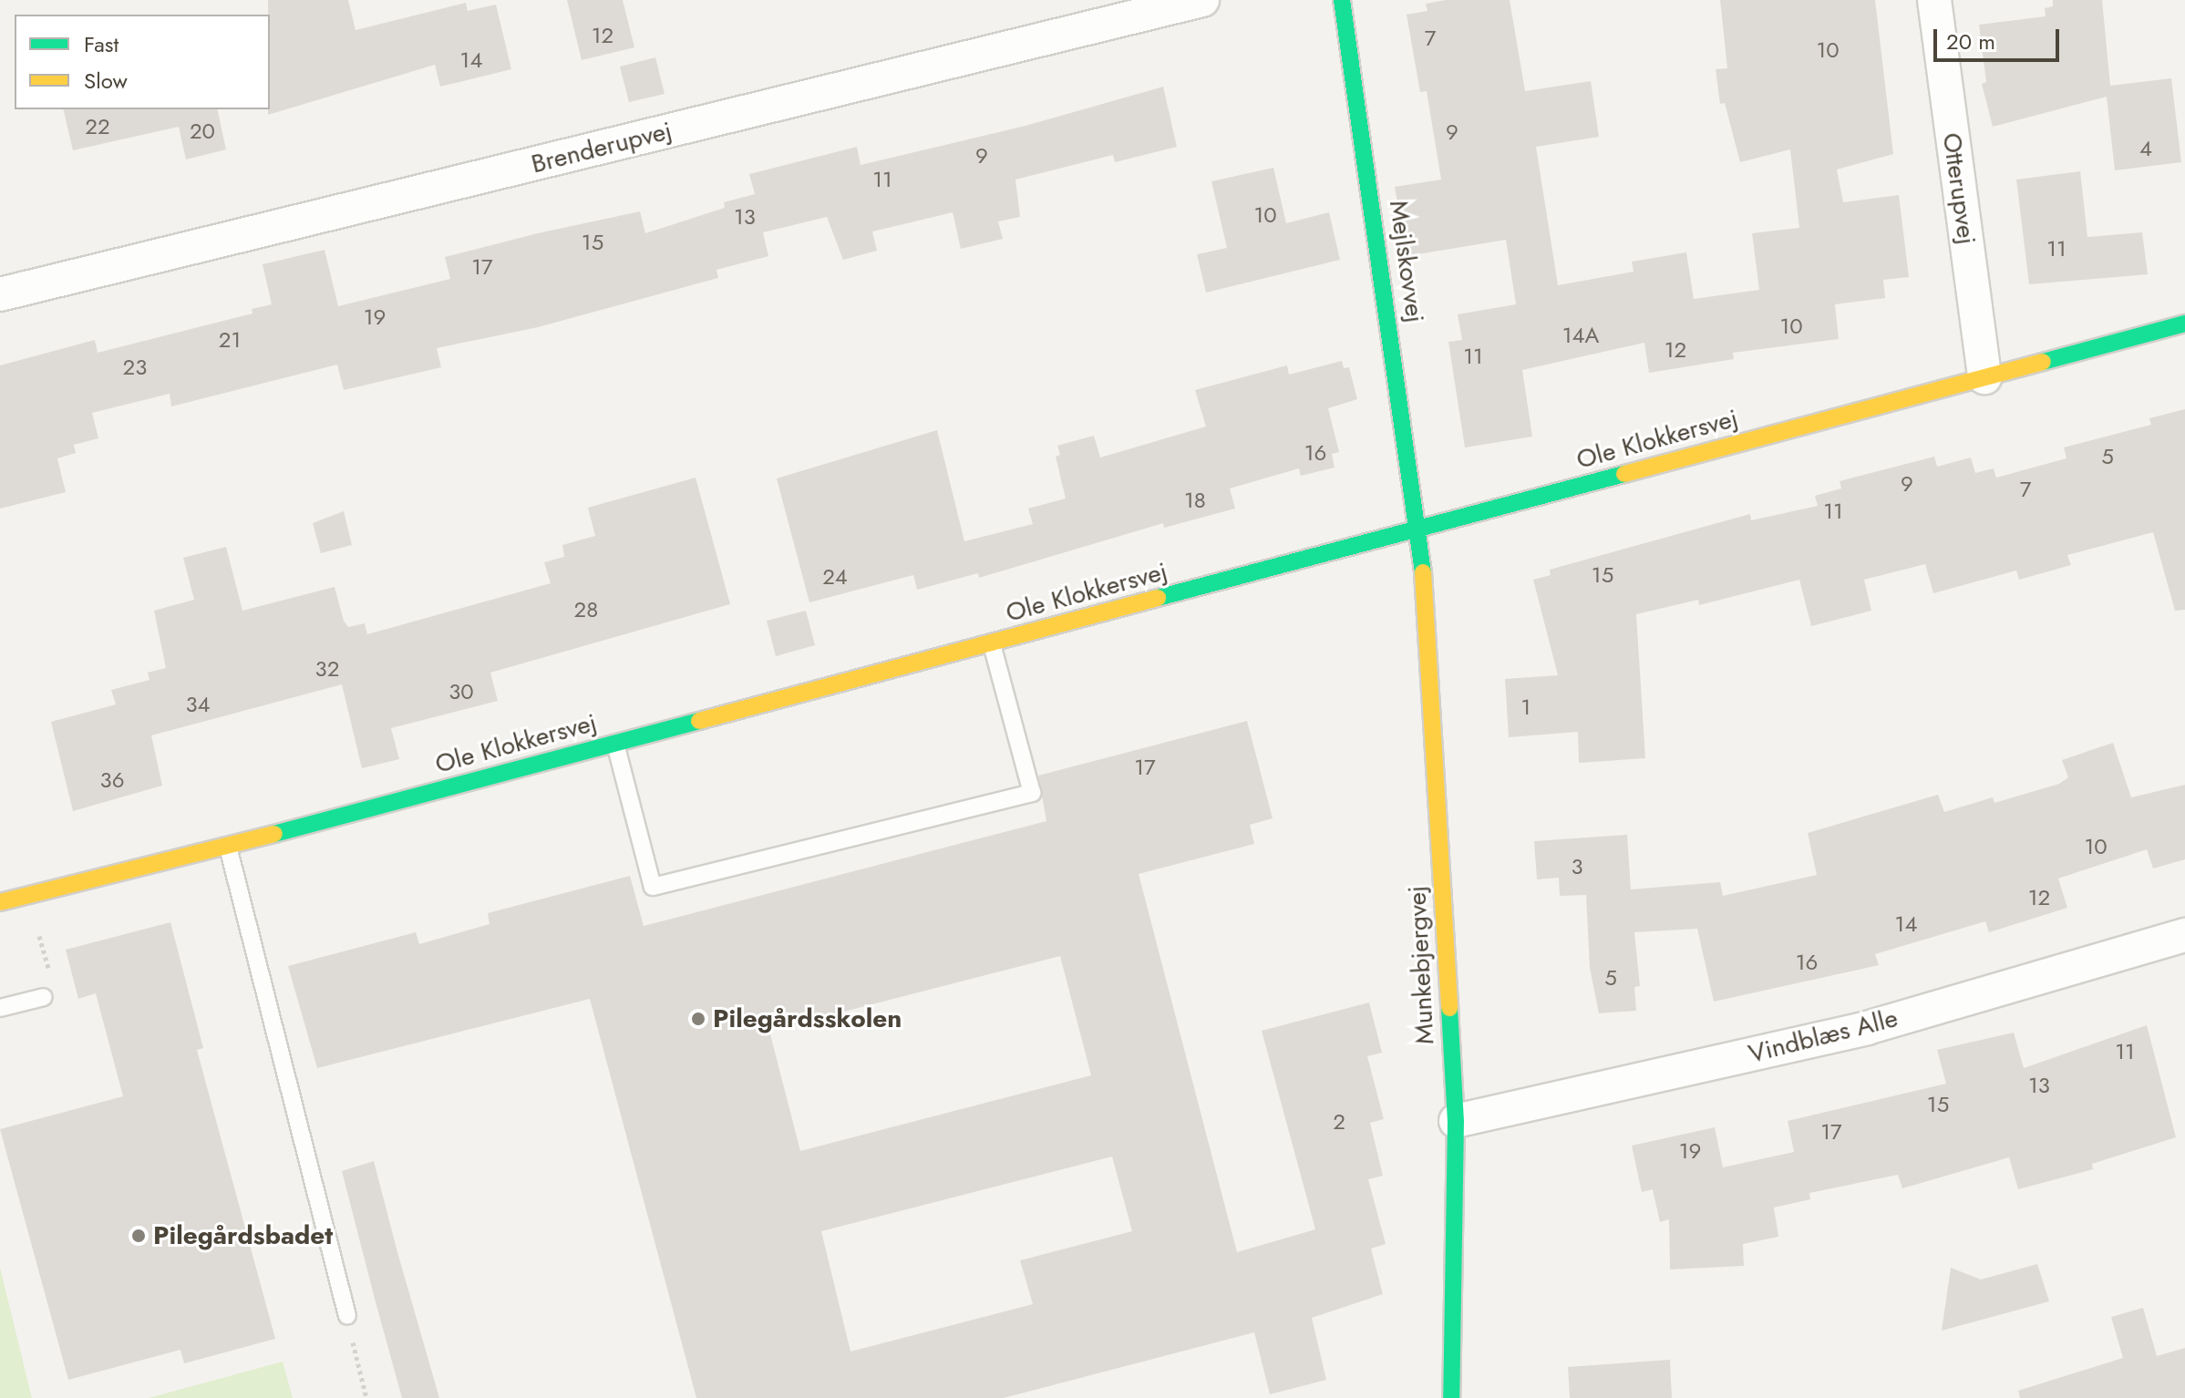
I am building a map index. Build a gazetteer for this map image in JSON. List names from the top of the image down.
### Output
{
  "streets": {
    "street": [
      "Brenderupvej",
      "Otterupvej",
      "Mejlskovvej",
      "Ole Klokkersvej",
      "Munkebjergvej",
      "Vindblæs Alle"
    ]
  },
  "crossings": [
    ["Otterupvej", "Ole Klokkersvej"],
    ["Mejlskovvej", "Ole Klokkersvej"],
    ["Mejlskovvej", "Munkebjergvej"],
    ["Ole Klokkersvej", "Munkebjergvej"],
    ["Munkebjergvej", "Vindblæs Alle"]
  ],
  "places": ["Pilegårdsskolen", "Pilegårdsbadet"],
  "house_numbers": [
    "12",
    "7",
    "10",
    "14",
    "22",
    "20",
    "9",
    "4",
    "9",
    "11",
    "10",
    "13",
    "15",
    "11",
    "17",
    "19",
    "10",
    "14A",
    "21",
    "12",
    "11",
    "23",
    "16",
    "5",
    "9",
    "7",
    "18",
    "11",
    "15",
    "24",
    "28",
    "32",
    "30",
    "34",
    "1",
    "17",
    "36",
    "10",
    "3",
    "12",
    "14",
    "16",
    "5",
    "11",
    "13",
    "15",
    "2",
    "17",
    "19"
  ],
  "legend": ["Fast", "Slow"],
  "scale_bar": "20 m"
}
